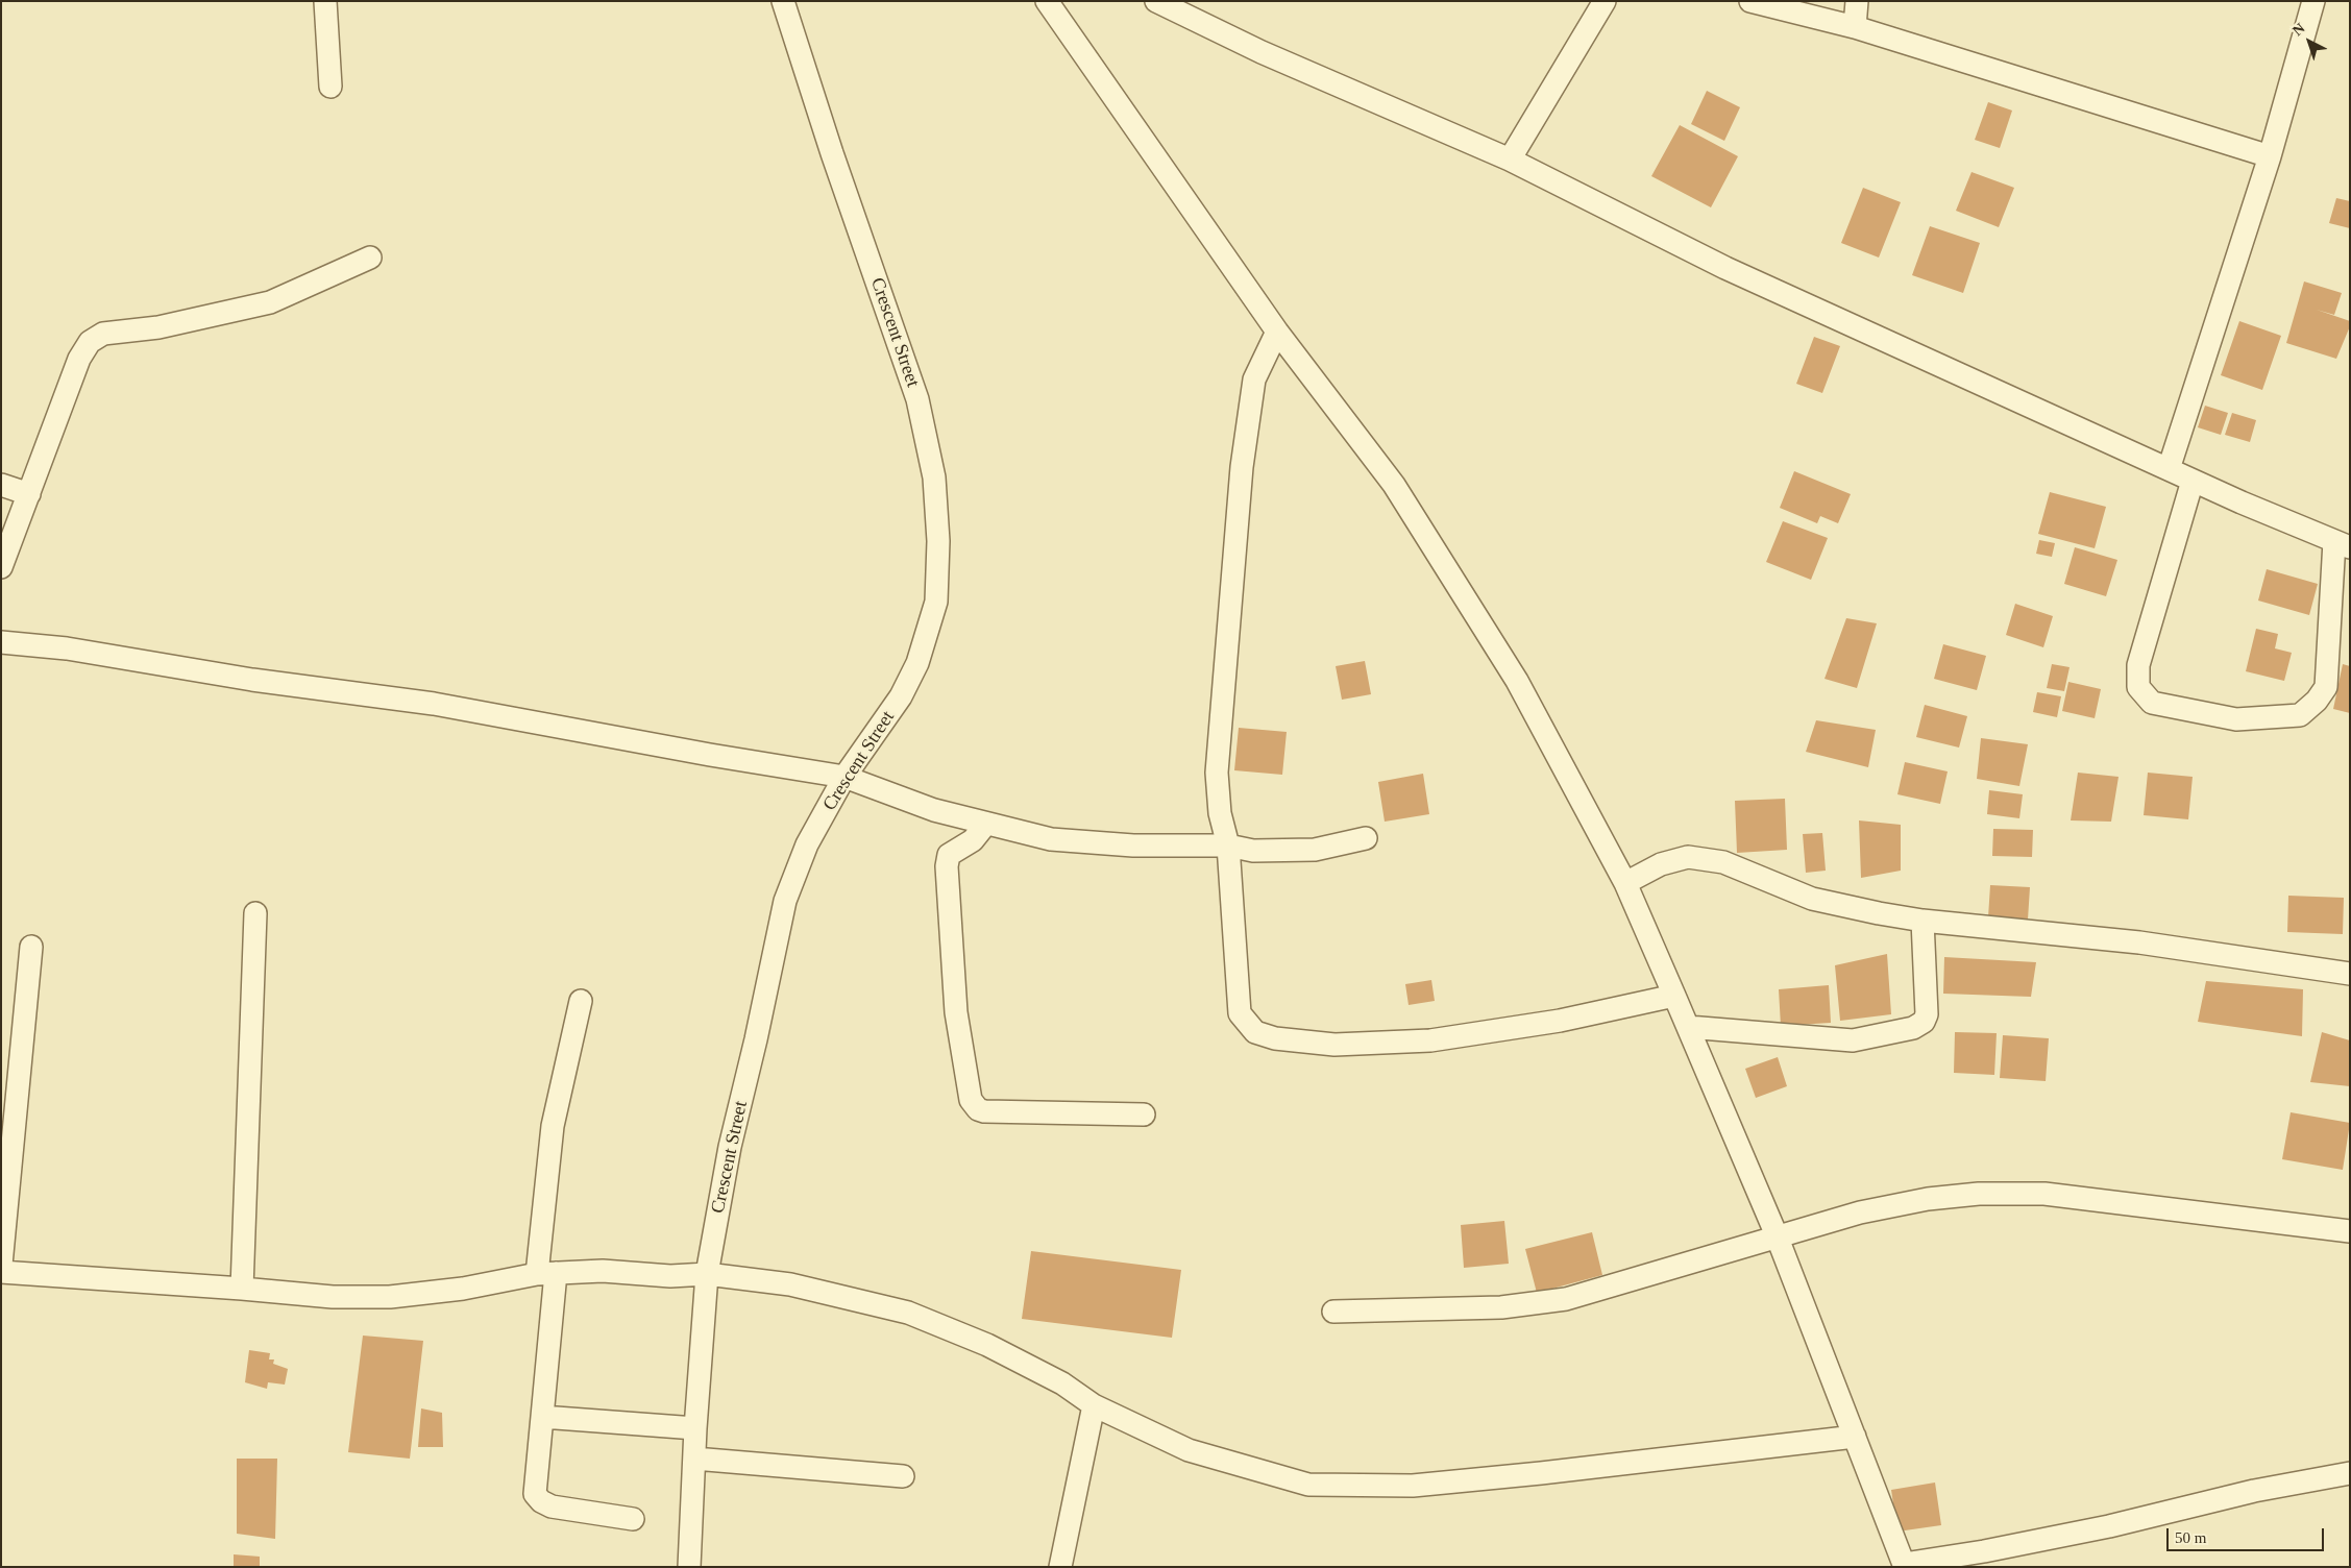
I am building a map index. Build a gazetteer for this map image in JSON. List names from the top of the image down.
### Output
{
  "streets": {
    "street": ["Crescent Street"]
  },
  "scale_bar": "50 m",
  "north": "top left"
}
